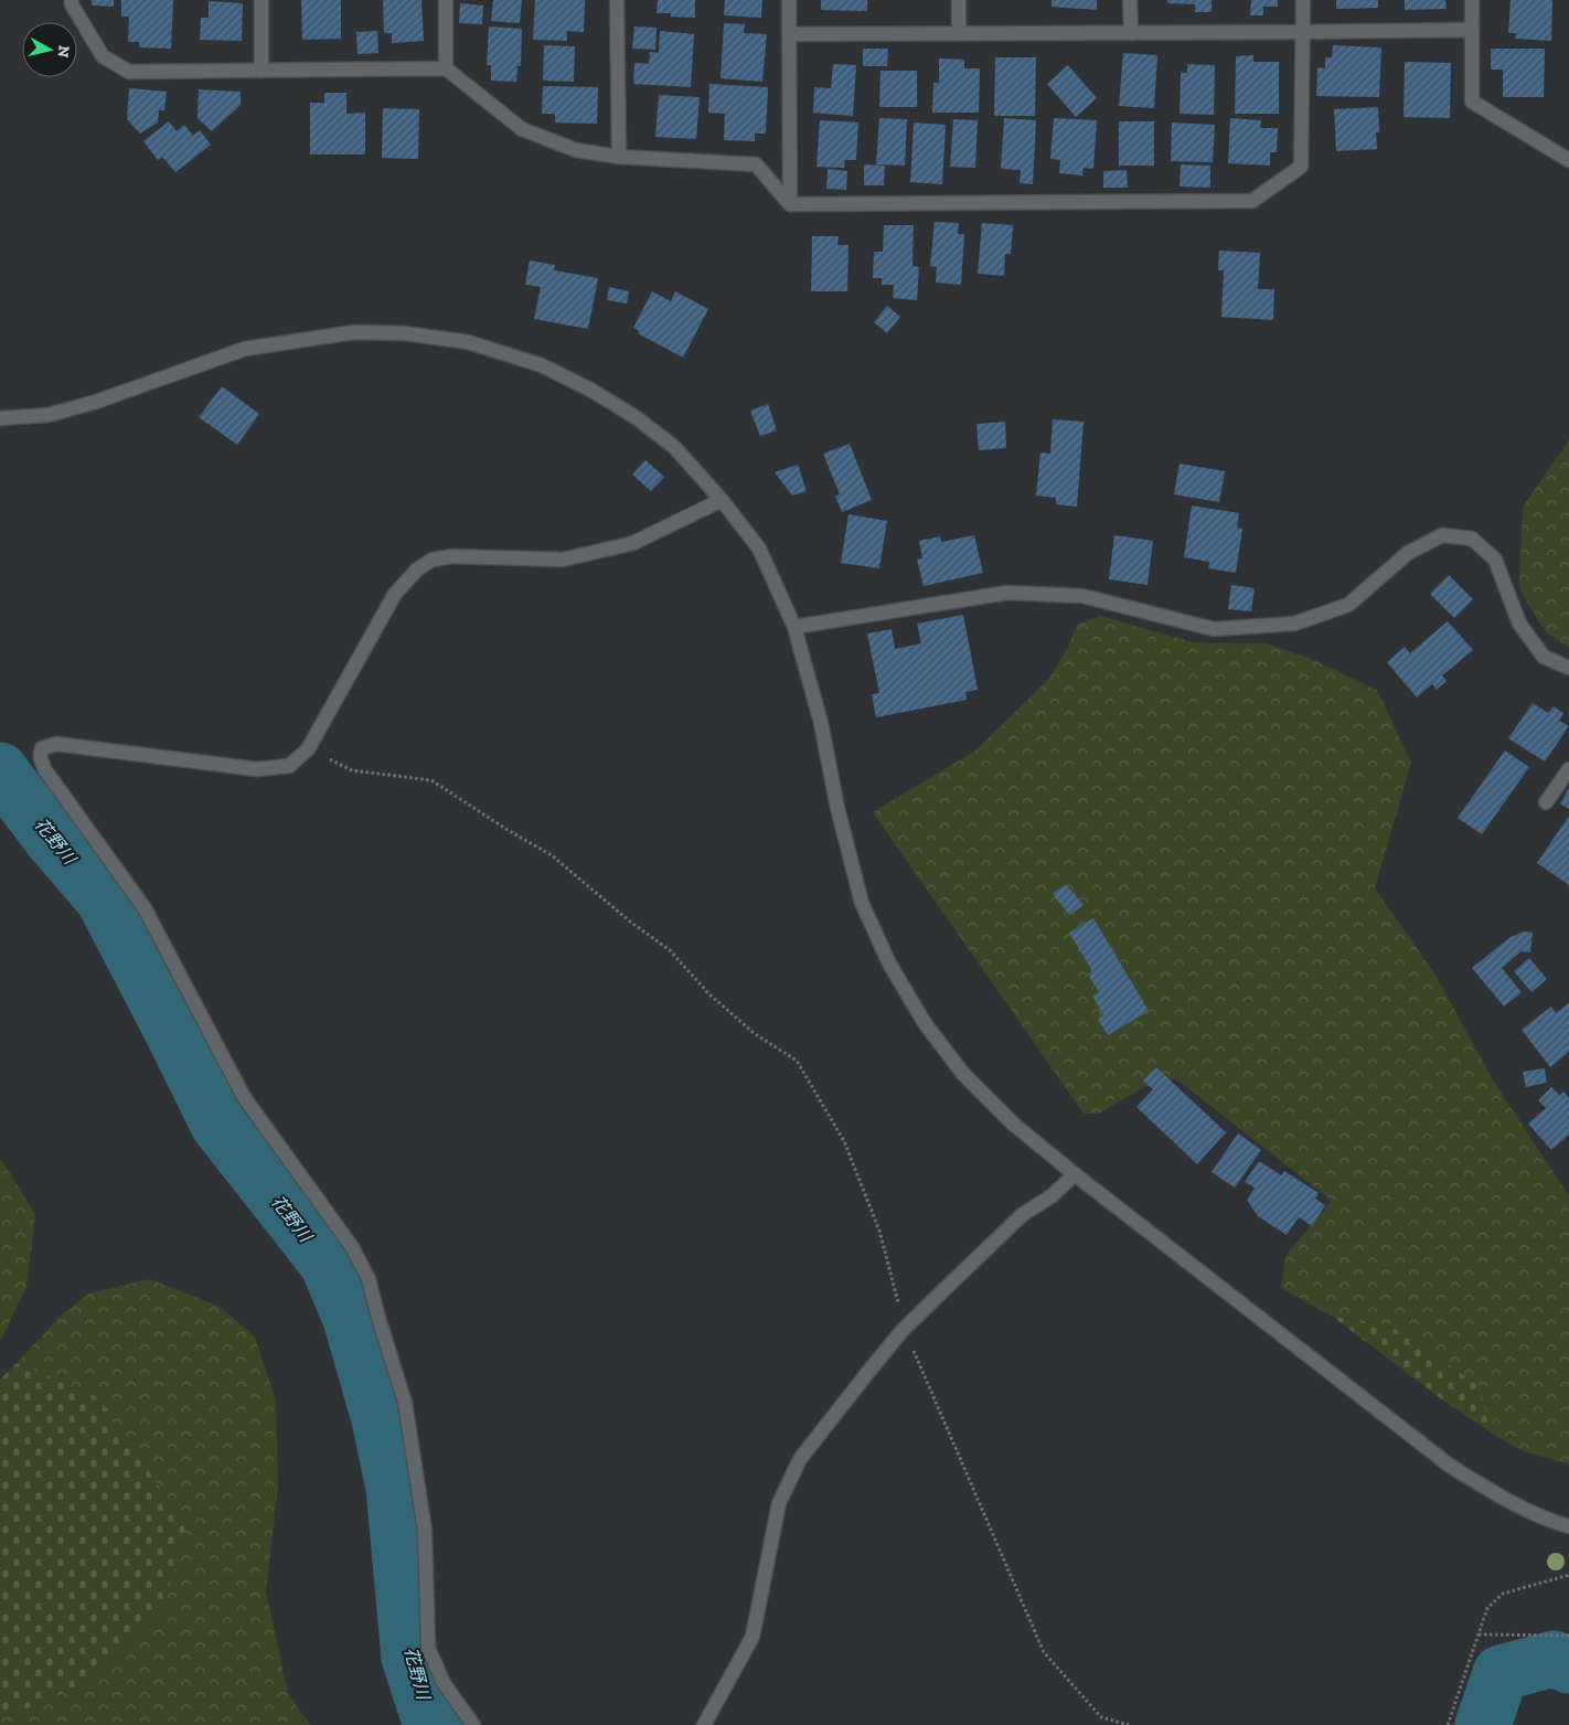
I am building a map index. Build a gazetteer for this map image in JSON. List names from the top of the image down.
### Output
{
  "water": ["花野川"],
  "north": "right"
}
